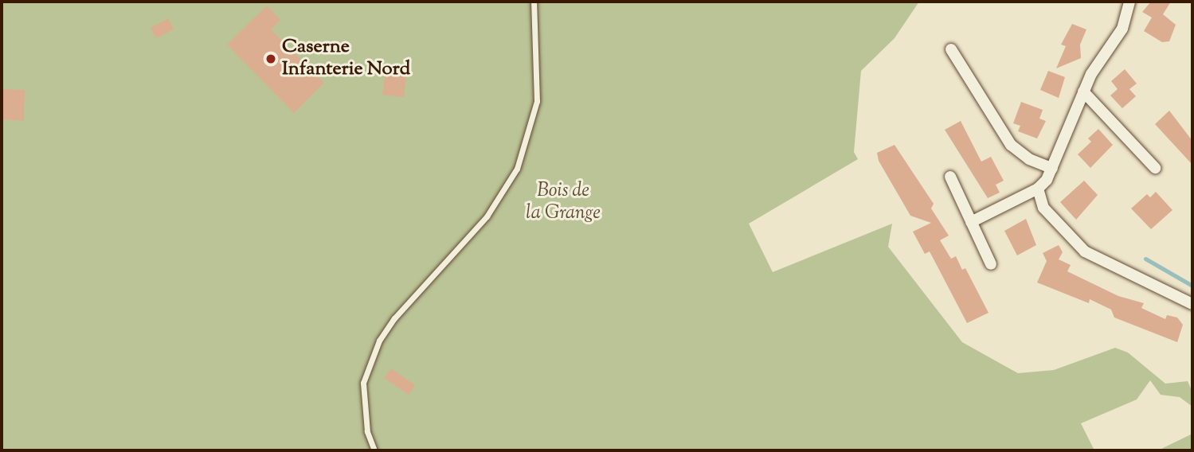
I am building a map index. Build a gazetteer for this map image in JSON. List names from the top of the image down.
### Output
{
  "parks": ["Bois de la Grange"],
  "places": ["Caserne Infanterie Nord"]
}
